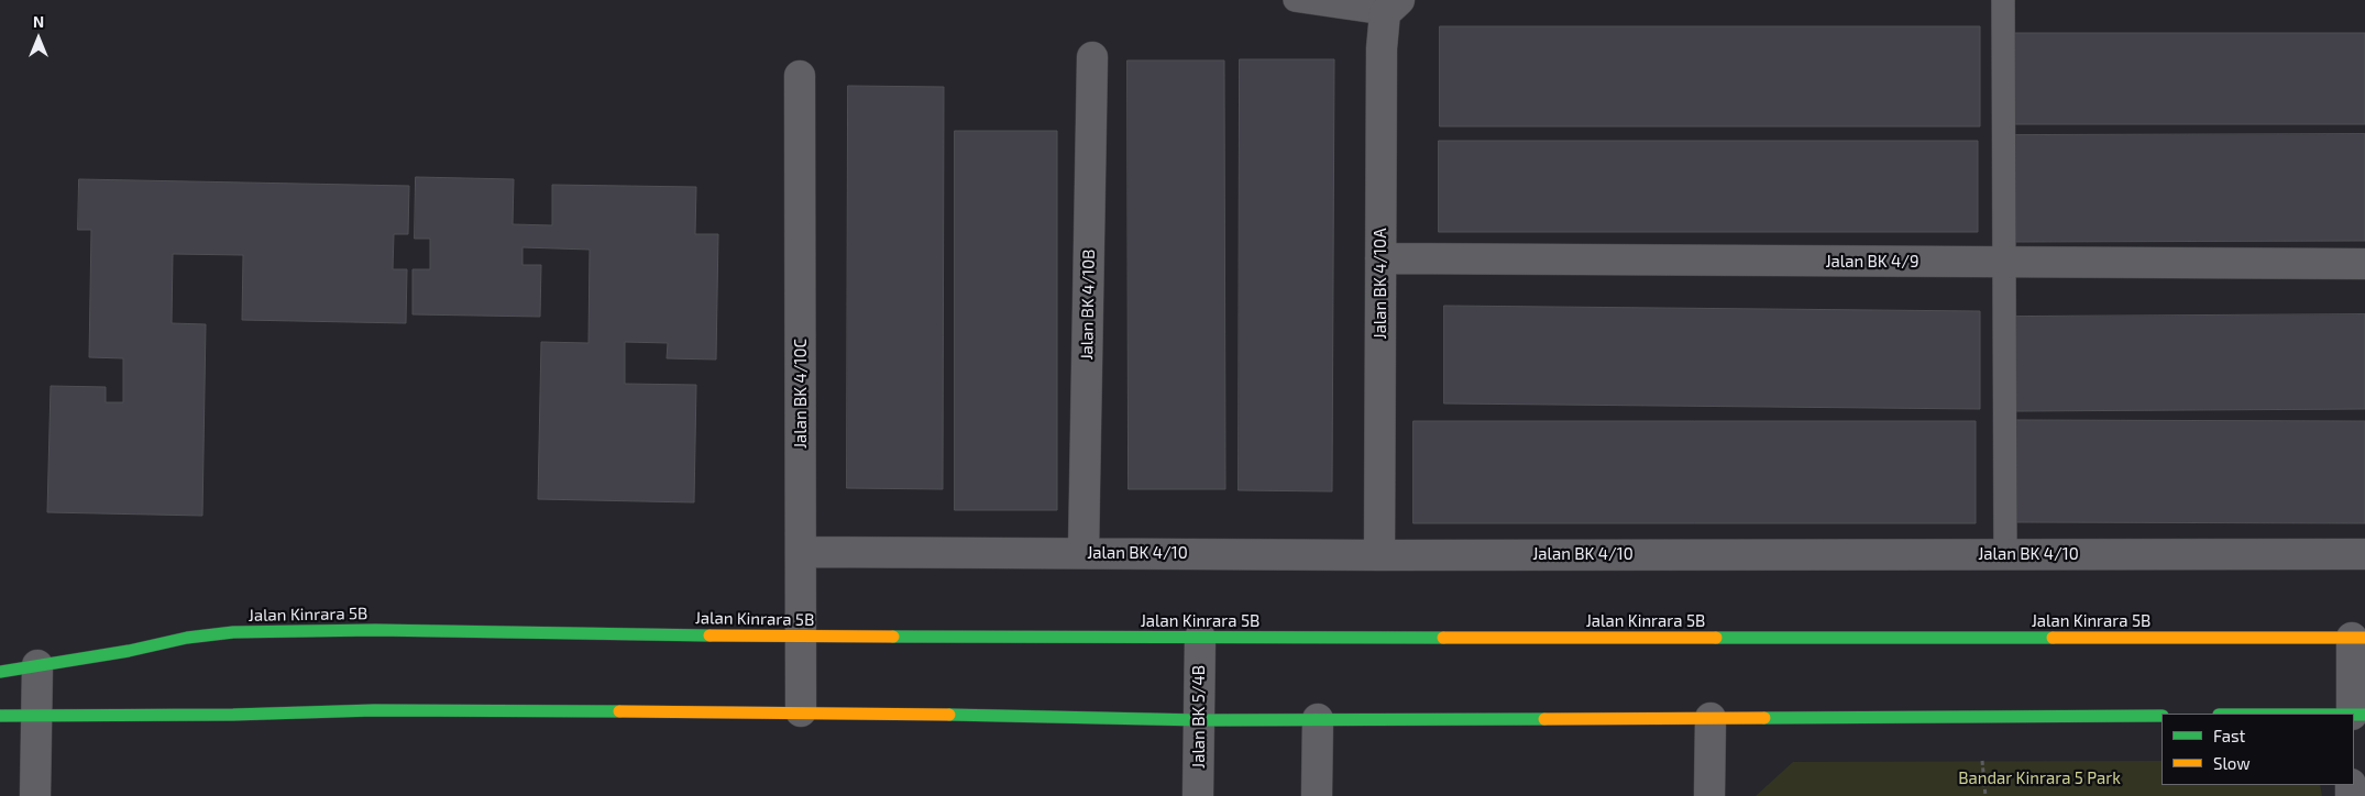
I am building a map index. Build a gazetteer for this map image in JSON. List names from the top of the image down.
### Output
{
  "streets": {
    "street": [
      "Jalan BK 4/9",
      "Jalan BK 4/10A",
      "Jalan BK 4/10B",
      "Jalan BK 4/10C",
      "Jalan BK 4/10",
      "Jalan Kinrara 5B",
      "Jalan BK 5/4B"
    ]
  },
  "crossings": [
    ["Jalan BK 4/9", "Jalan BK 4/10A"],
    ["Jalan BK 4/10A", "Jalan BK 4/10"],
    ["Jalan BK 4/10B", "Jalan BK 4/10"],
    ["Jalan BK 4/10C", "Jalan BK 4/10"],
    ["Jalan BK 4/10C", "Jalan Kinrara 5B"],
    ["Jalan Kinrara 5B", "Jalan BK 5/4B"]
  ],
  "parks": ["Bandar Kinrara 5 Park"],
  "legend": ["Fast", "Slow"],
  "north": "top"
}
